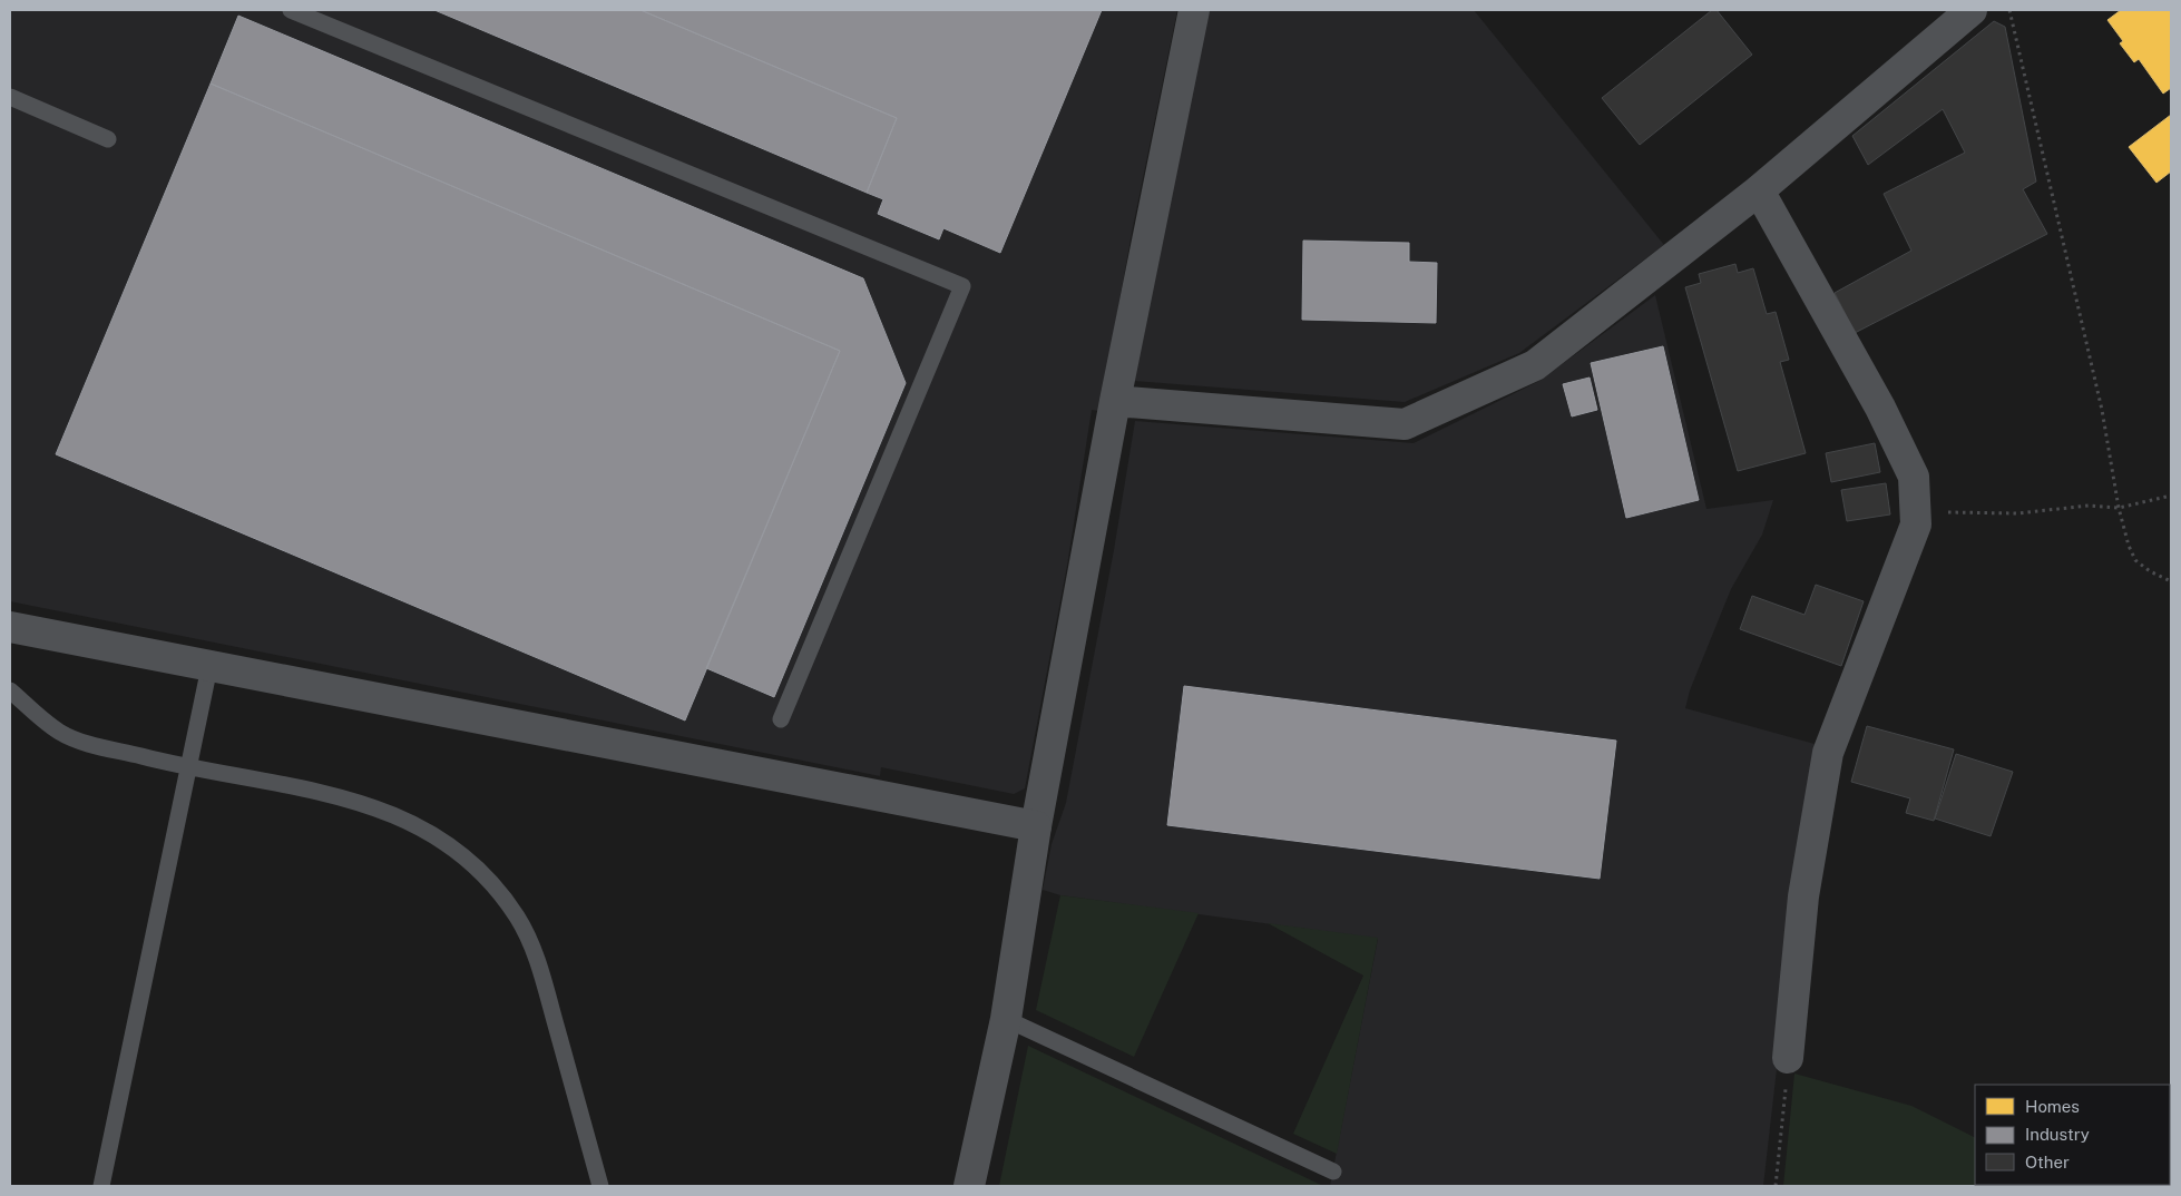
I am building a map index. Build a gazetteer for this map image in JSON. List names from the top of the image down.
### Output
{
  "legend": ["Homes", "Industry", "Other"]
}
